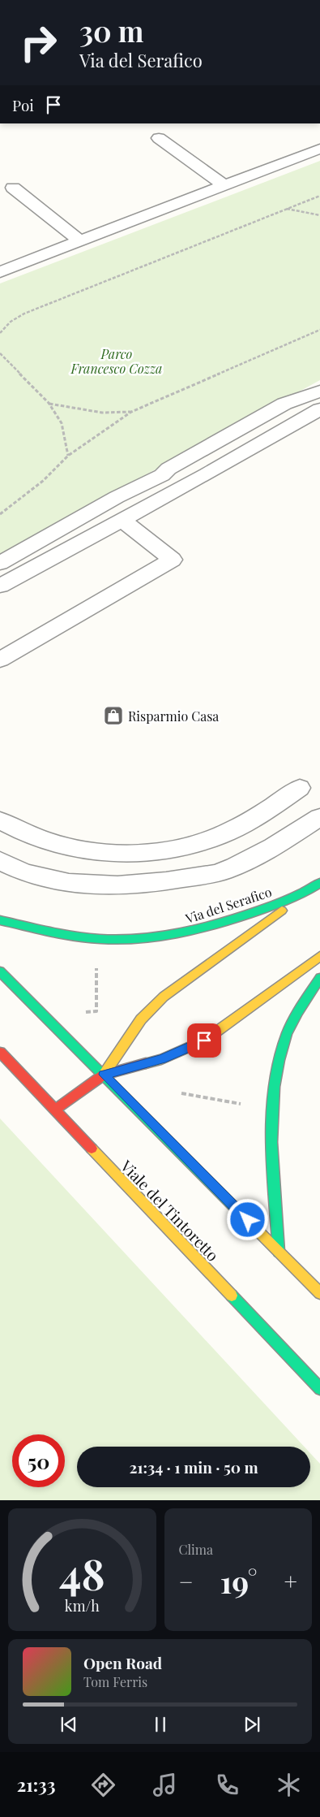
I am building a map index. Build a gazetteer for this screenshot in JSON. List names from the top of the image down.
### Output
{
  "streets": {
    "street": ["Via del Serafico", "Viale del Tintoretto"]
  },
  "crossings": [
    ["Via del Serafico", "Viale del Tintoretto"]
  ],
  "parks": ["Parco Francesco Cozza"],
  "places": {
    "shop": ["Risparmio Casa"]
  },
  "page": {
    "turn": ["30 m", "Via del Serafico"],
    "then": "Poi",
    "limit": "50",
    "trip": "21:34 · 1 min · 50 m",
    "tile": "Clima",
    "heat": ["−", "19°", "+"],
    "song": ["Open Road", "Tom Ferris"],
    "tabs": "21:33",
    "gauge": ["48", "km/h"]
  }
}
